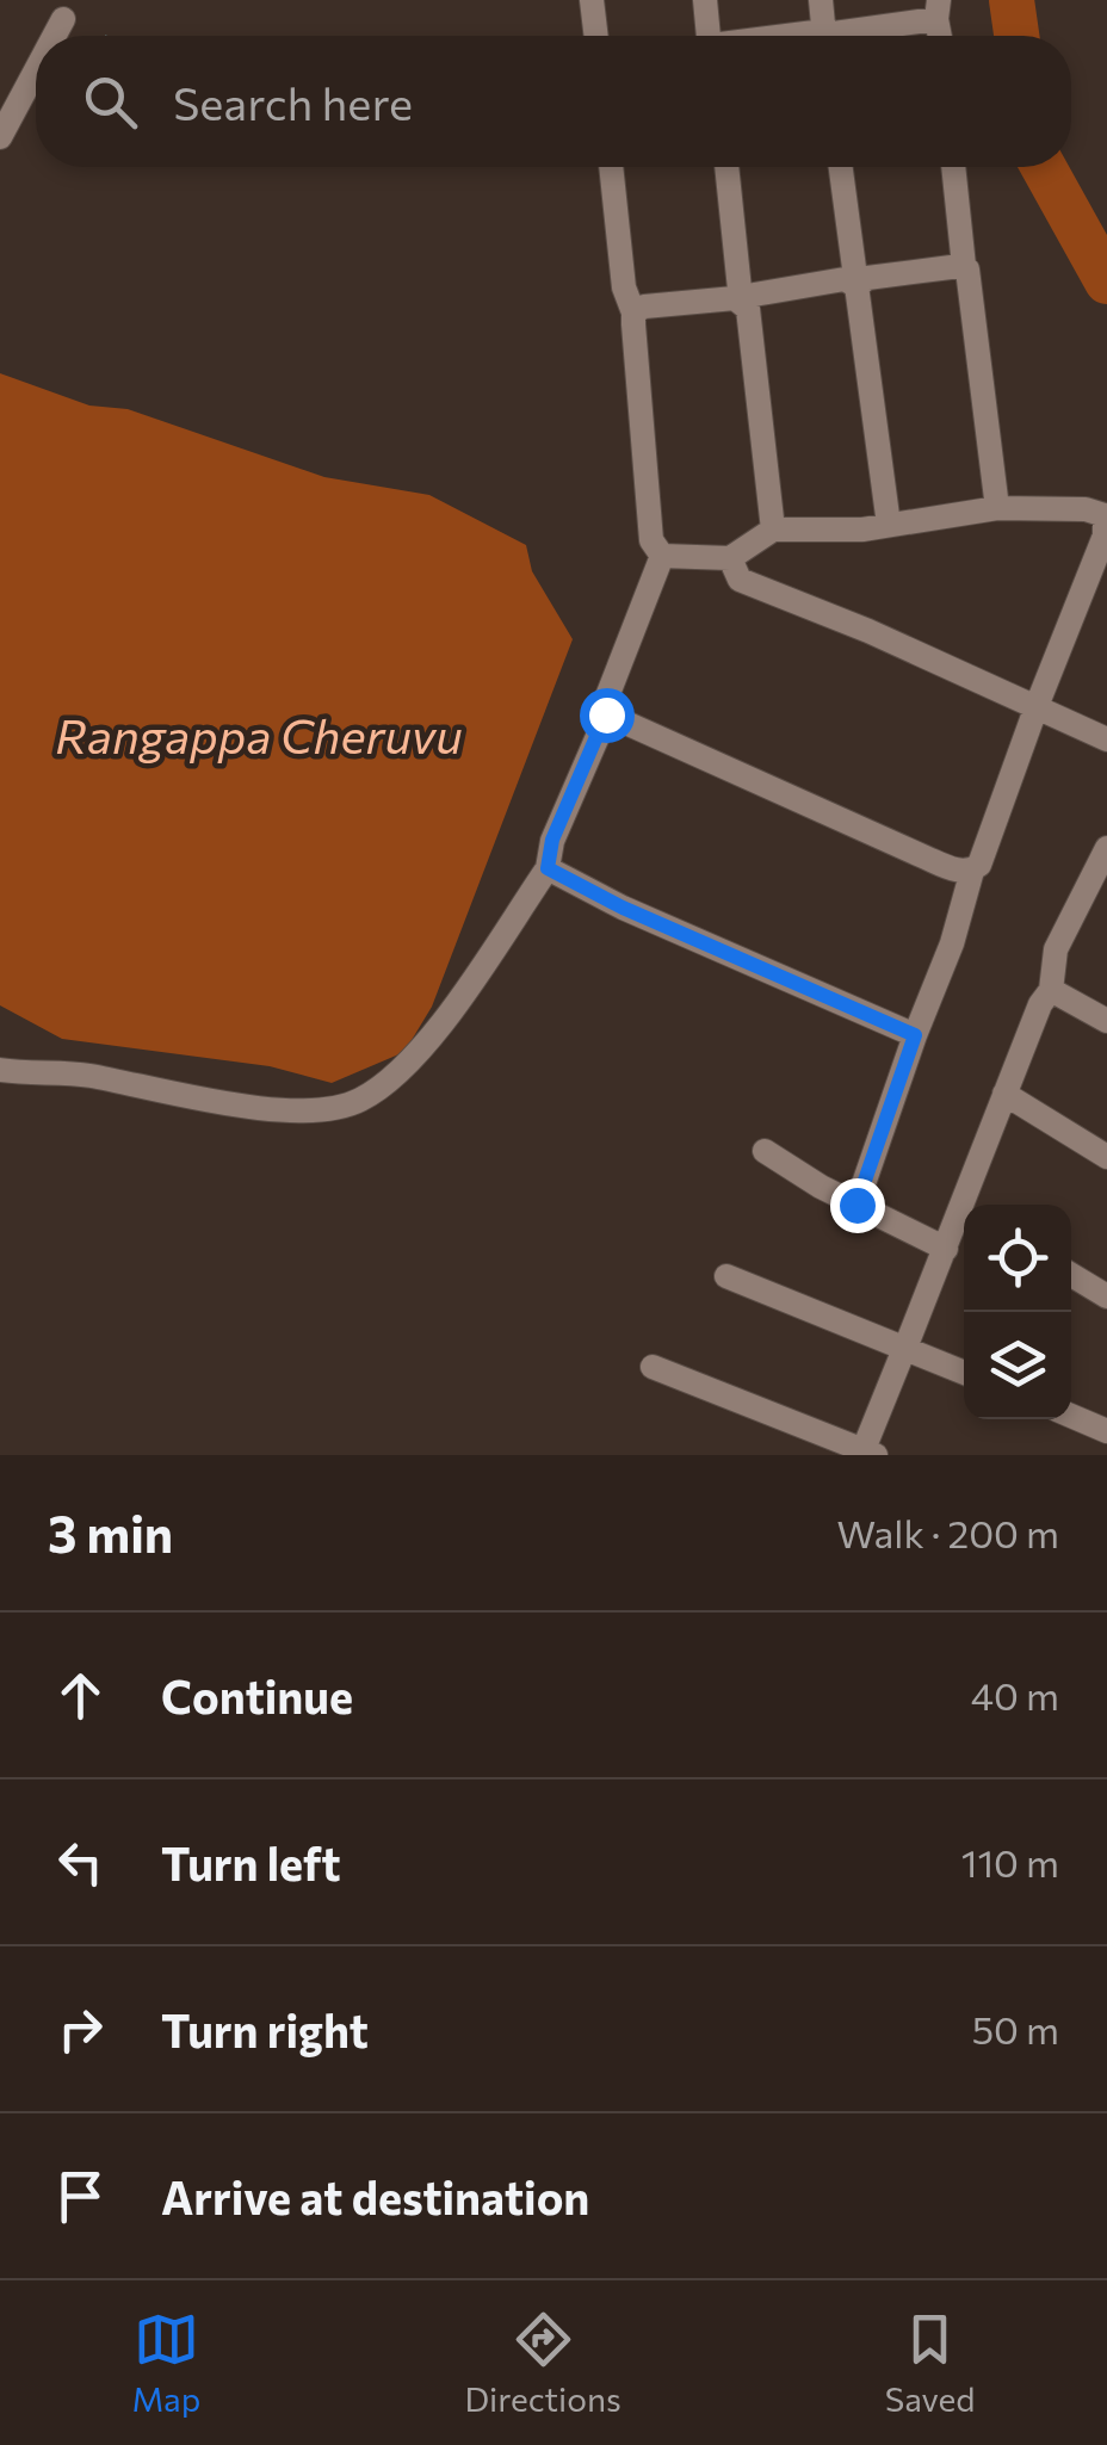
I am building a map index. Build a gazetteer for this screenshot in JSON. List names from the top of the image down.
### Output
{
  "water": ["Rangappa Cheruvu"],
  "page": {
    "search": "Search here",
    "heading": ["3 min", "Walk · 200 m"],
    "list": [
      ["Continue", "40 m"],
      ["Turn left", "110 m"],
      ["Turn right", "50 m"],
      "Arrive at destination"
    ],
    "nav": ["Map", "Directions", "Saved"]
  }
}
